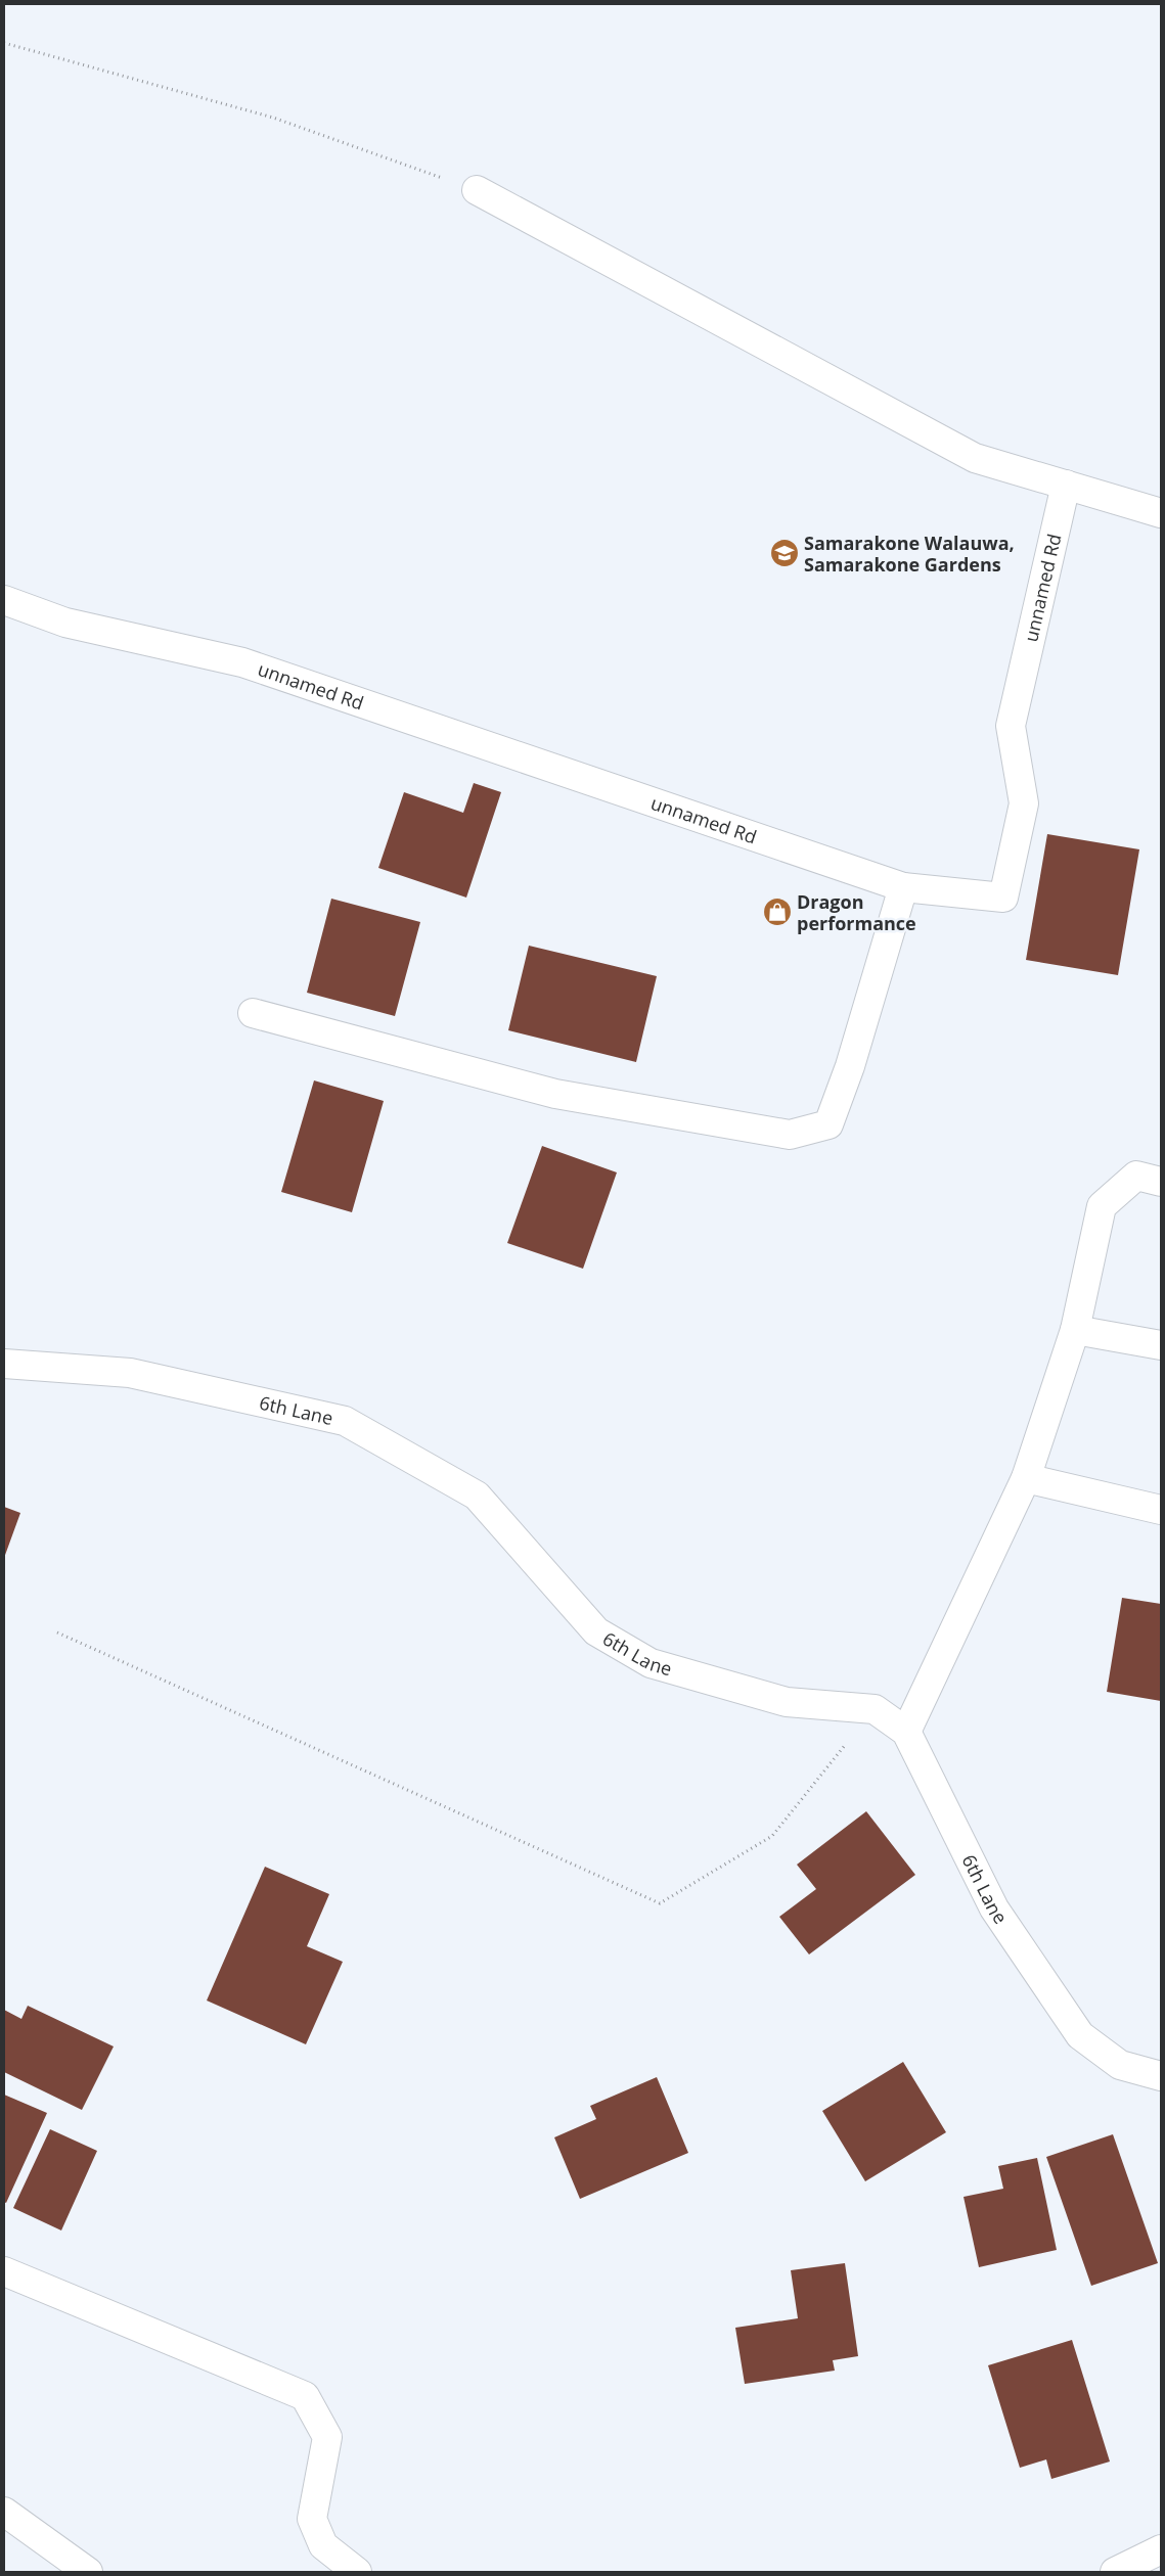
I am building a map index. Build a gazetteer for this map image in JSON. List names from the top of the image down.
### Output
{
  "streets": {
    "street": ["unnamed Rd", "6th Lane"]
  },
  "places": {
    "school or university": ["Samarakone Walauwa, Samarakone Gardens"],
    "shop": ["Dragon performance"]
  }
}
